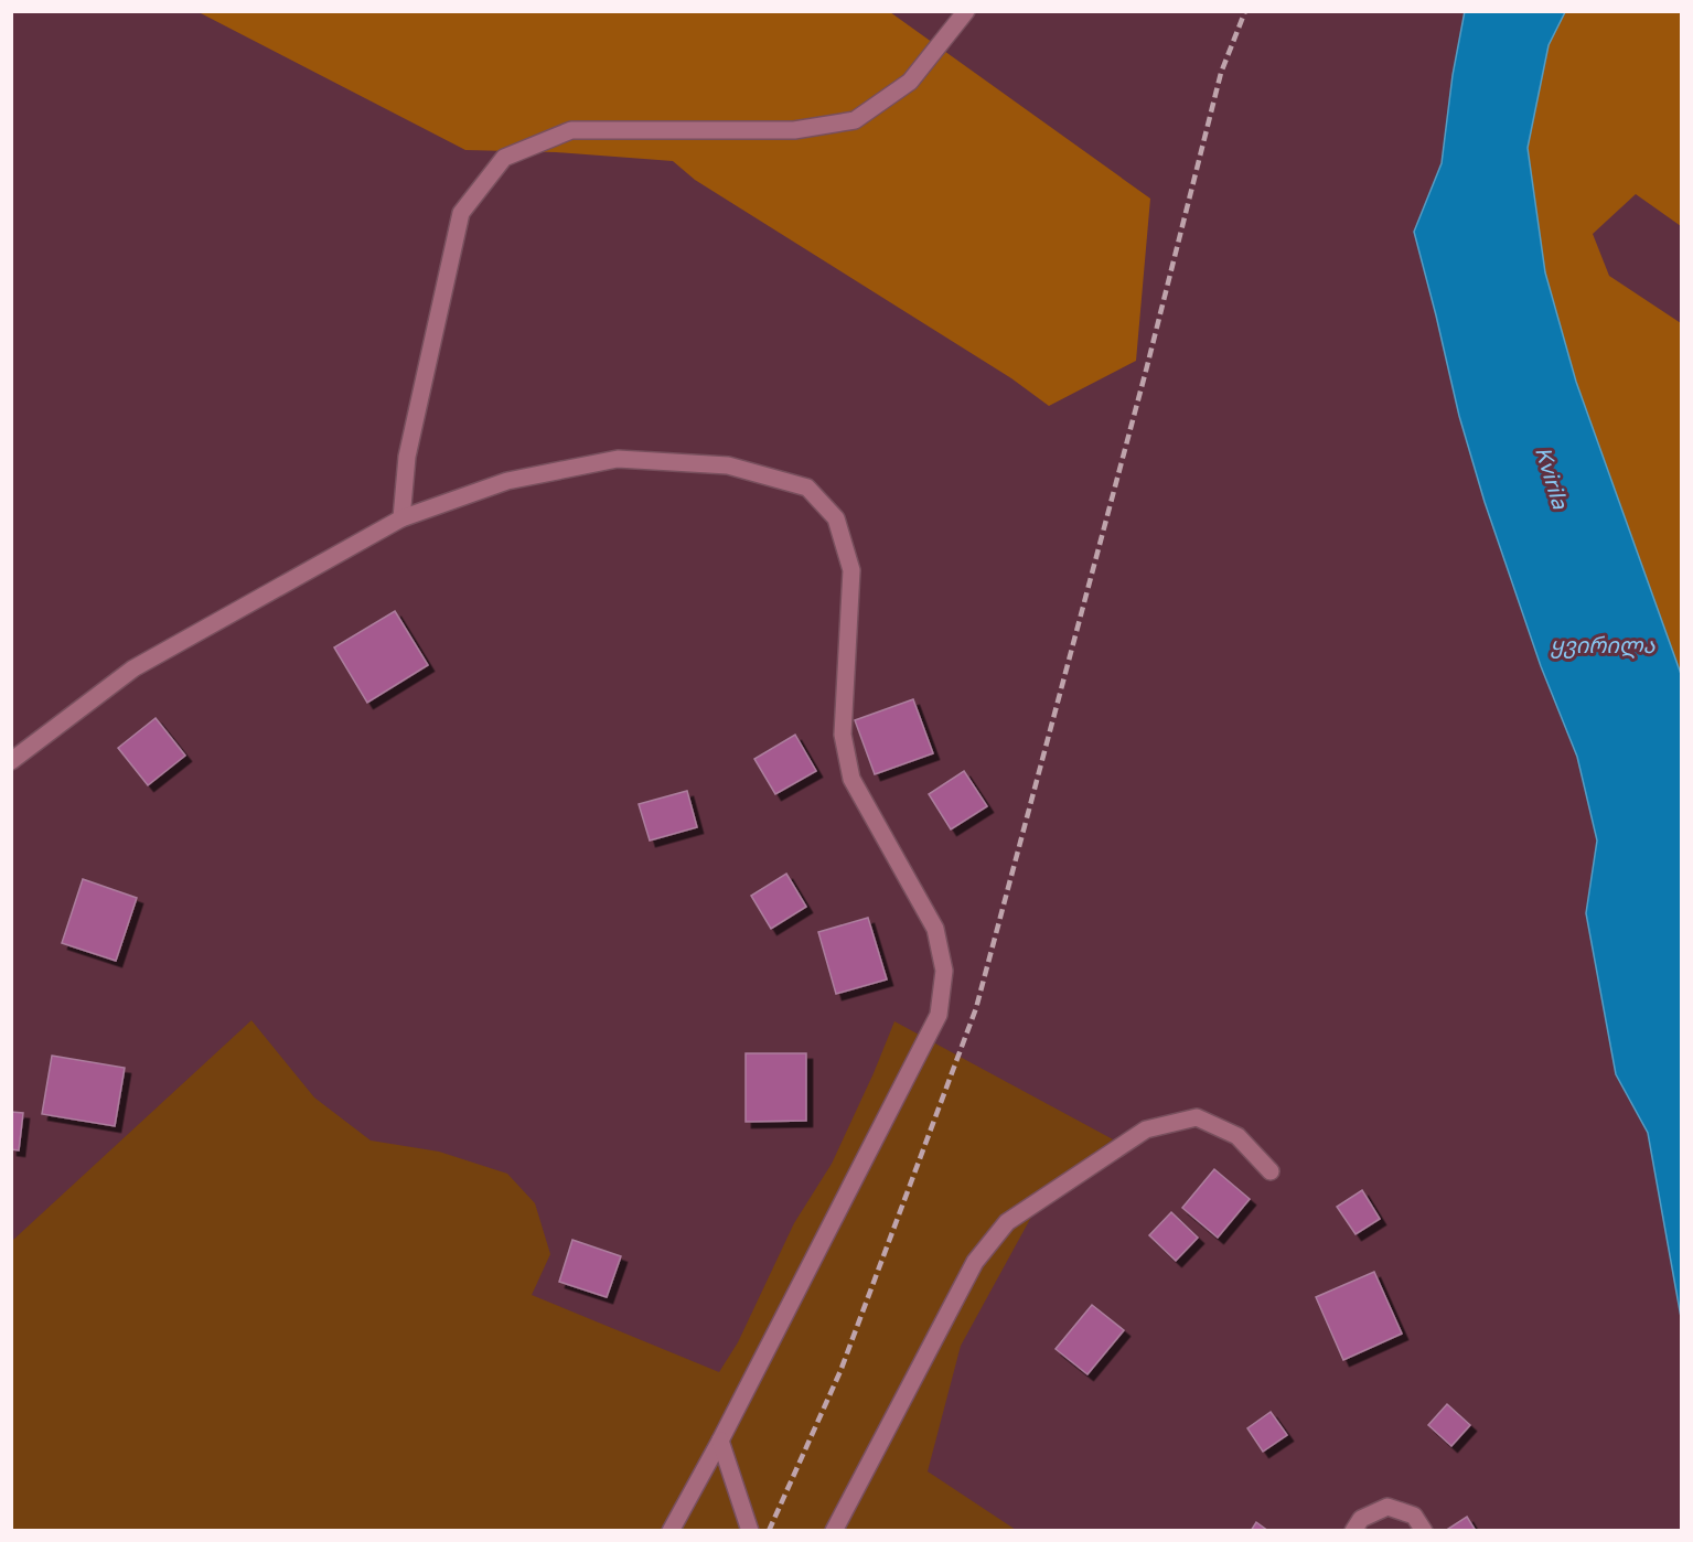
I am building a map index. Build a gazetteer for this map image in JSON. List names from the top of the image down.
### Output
{
  "water": ["Kvirila", "ყვირილა"]
}
